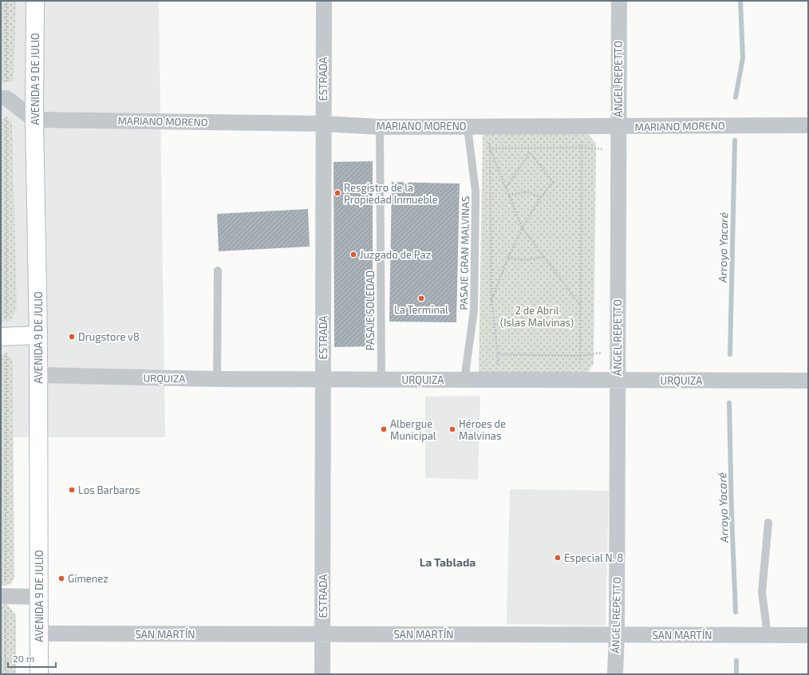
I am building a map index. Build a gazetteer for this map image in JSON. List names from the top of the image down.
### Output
{
  "streets": {
    "main road": ["AVENIDA 9 DE JULIO"],
    "street": [
      "ESTRADA",
      "ÁNGEL REPETTO",
      "MARIANO MORENO",
      "URQUIZA",
      "SAN MARTÍN"
    ],
    "lane": ["PASAJE GRAN MALVINAS", "PASAJE SOLEDAD"]
  },
  "crossings": [
    ["AVENIDA 9 DE JULIO", "MARIANO MORENO"],
    ["AVENIDA 9 DE JULIO", "URQUIZA"],
    ["AVENIDA 9 DE JULIO", "SAN MARTÍN"],
    ["ESTRADA", "MARIANO MORENO"],
    ["ESTRADA", "URQUIZA"],
    ["ESTRADA", "SAN MARTÍN"],
    ["ÁNGEL REPETTO", "MARIANO MORENO"],
    ["ÁNGEL REPETTO", "URQUIZA"],
    ["ÁNGEL REPETTO", "SAN MARTÍN"],
    ["MARIANO MORENO", "PASAJE GRAN MALVINAS"],
    ["MARIANO MORENO", "PASAJE SOLEDAD"],
    ["PASAJE GRAN MALVINAS", "URQUIZA"],
    ["PASAJE SOLEDAD", "URQUIZA"]
  ],
  "districts": ["La Tablada"],
  "water": ["Arroyo Yacaré"],
  "parks": ["2 de Abril (Islas Malvinas)"],
  "places": [
    "Resgistro de la Propiedad Inmueble",
    "Juzgado de Paz",
    "La Terminal",
    "Drugstore v8",
    "Albergue Municipal",
    "Héroes de Malvinas",
    "Los Barbaros",
    "Especial N. 8",
    "Gimenez"
  ],
  "scale_bar": "20 m"
}
